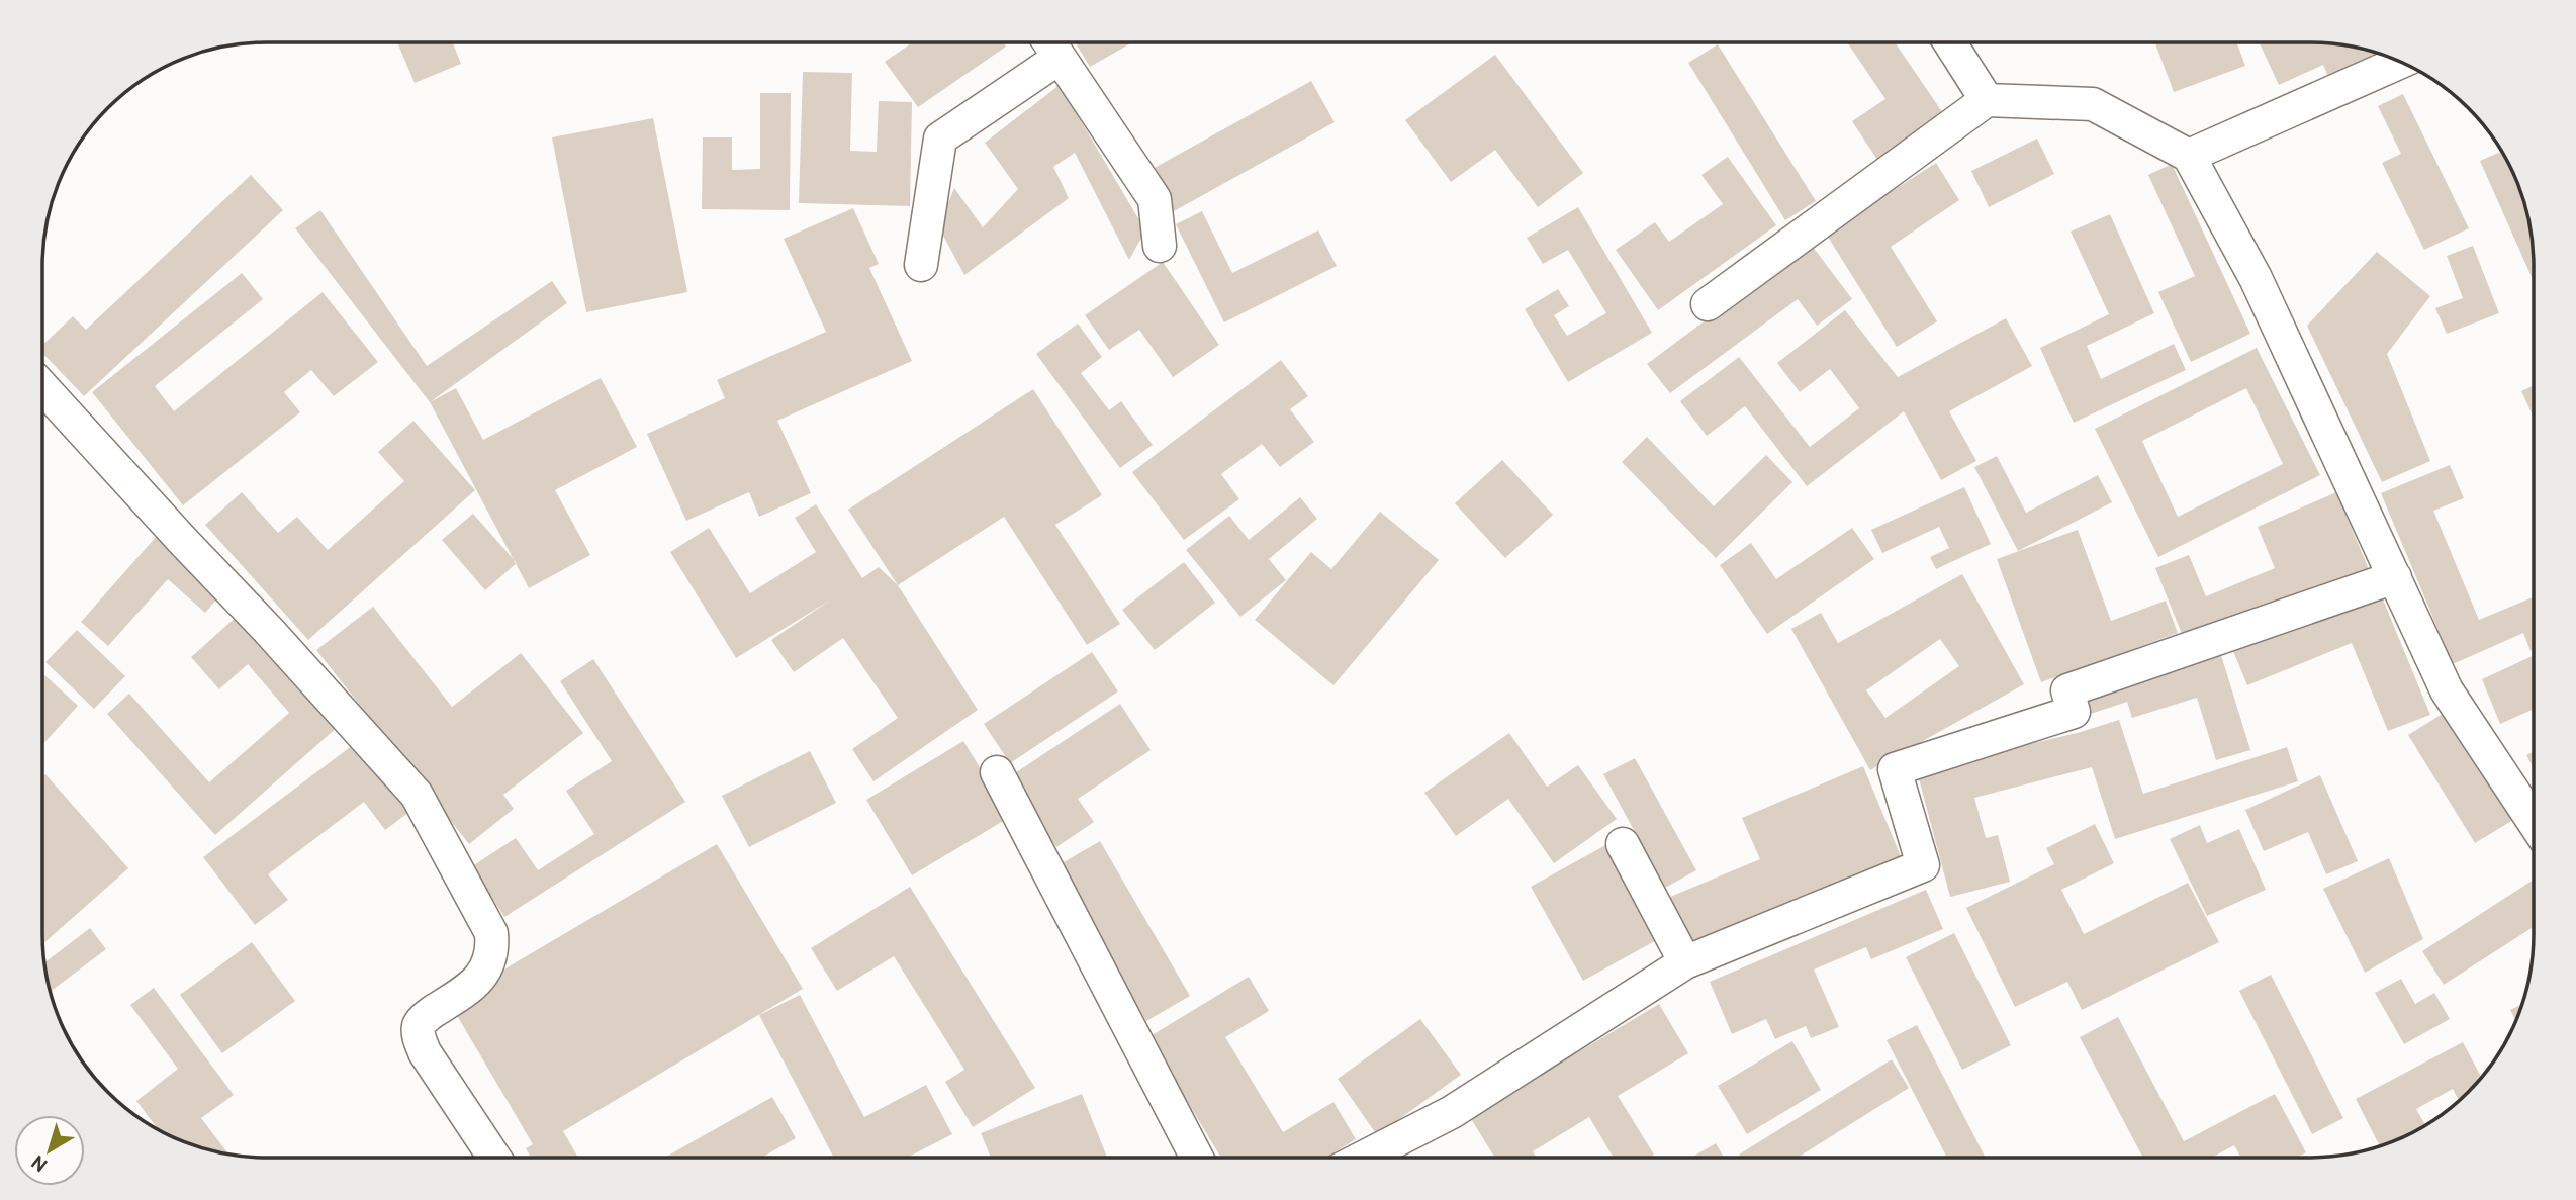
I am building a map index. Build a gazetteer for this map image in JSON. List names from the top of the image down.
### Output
{
  "north": "bottom left"
}
